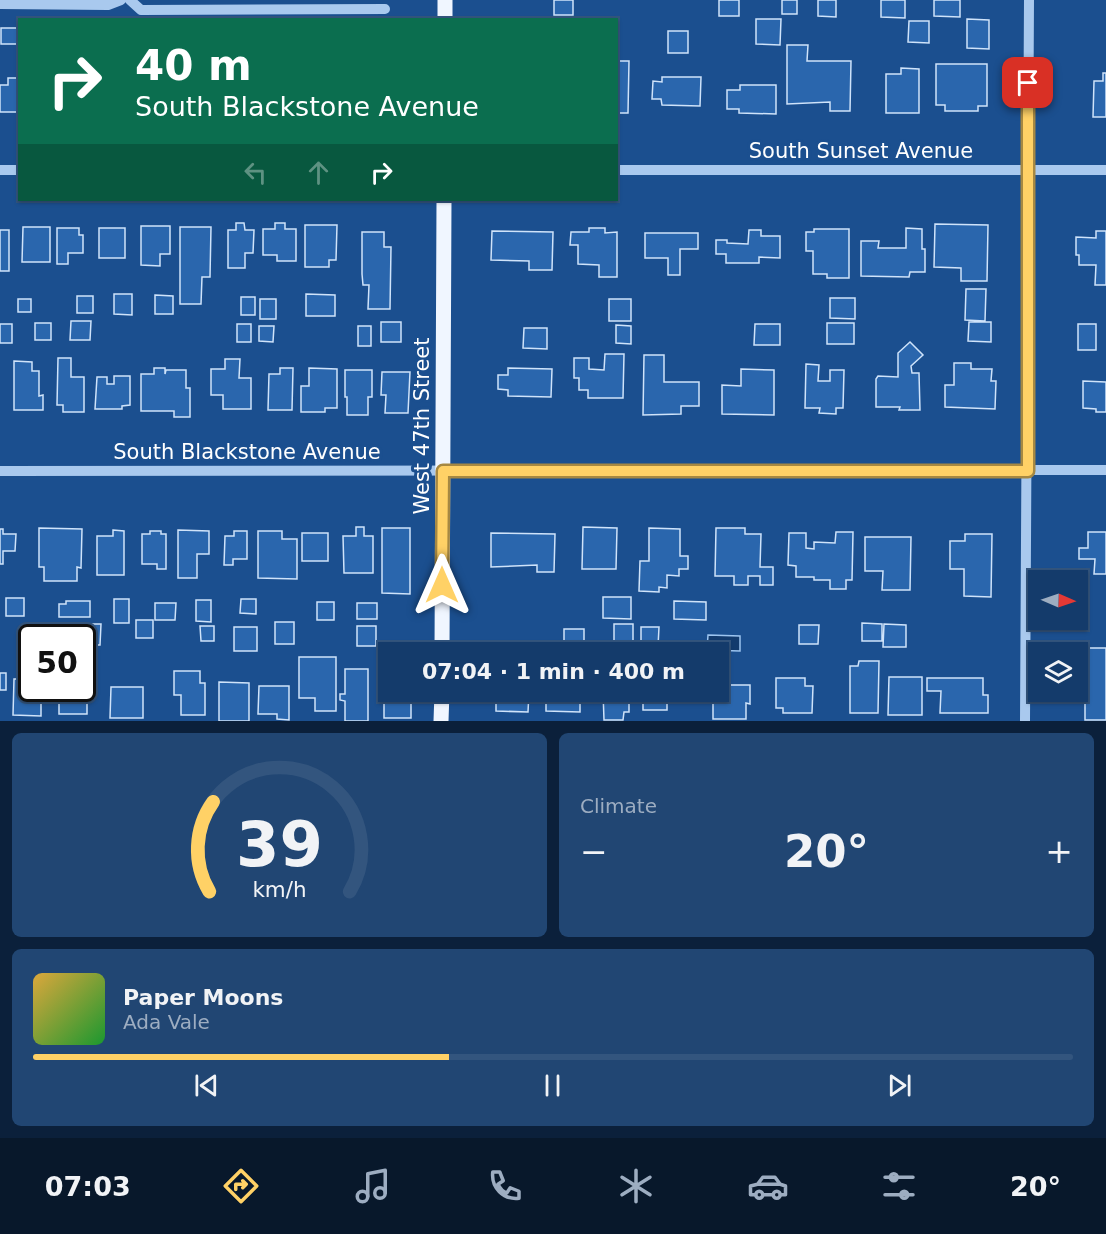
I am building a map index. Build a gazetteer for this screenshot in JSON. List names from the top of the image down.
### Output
{
  "streets": {
    "main road": ["West 47th Street"],
    "street": ["South Sunset Avenue", "South Blackstone Avenue"]
  },
  "crossings": [
    ["West 47th Street", "South Blackstone Avenue"]
  ],
  "north": "right",
  "page": {
    "turn": ["40 m", "South Blackstone Avenue"],
    "limit": "50",
    "trip": "07:04 · 1 min · 400 m",
    "tile": "Climate",
    "heat": ["−", "20°", "+"],
    "song": ["Paper Moons", "Ada Vale"],
    "tabs": ["07:03", "20°"],
    "gauge": ["39", "km/h"]
  }
}
